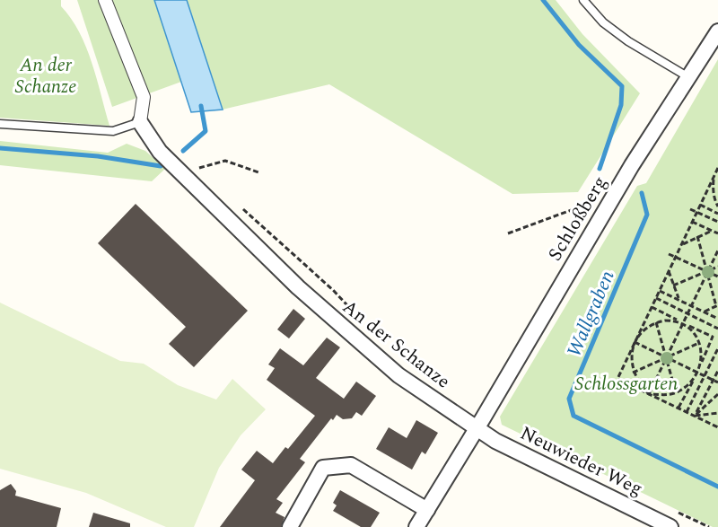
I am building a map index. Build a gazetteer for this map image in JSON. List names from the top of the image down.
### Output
{
  "streets": {
    "street": ["Schloßberg", "An der Schanze", "Neuwieder Weg"]
  },
  "crossings": [
    ["Schloßberg", "An der Schanze"],
    ["Schloßberg", "Neuwieder Weg"],
    ["An der Schanze", "Neuwieder Weg"]
  ],
  "water": ["Wallgraben"],
  "parks": ["An der Schanze", "Schlossgarten"]
}
